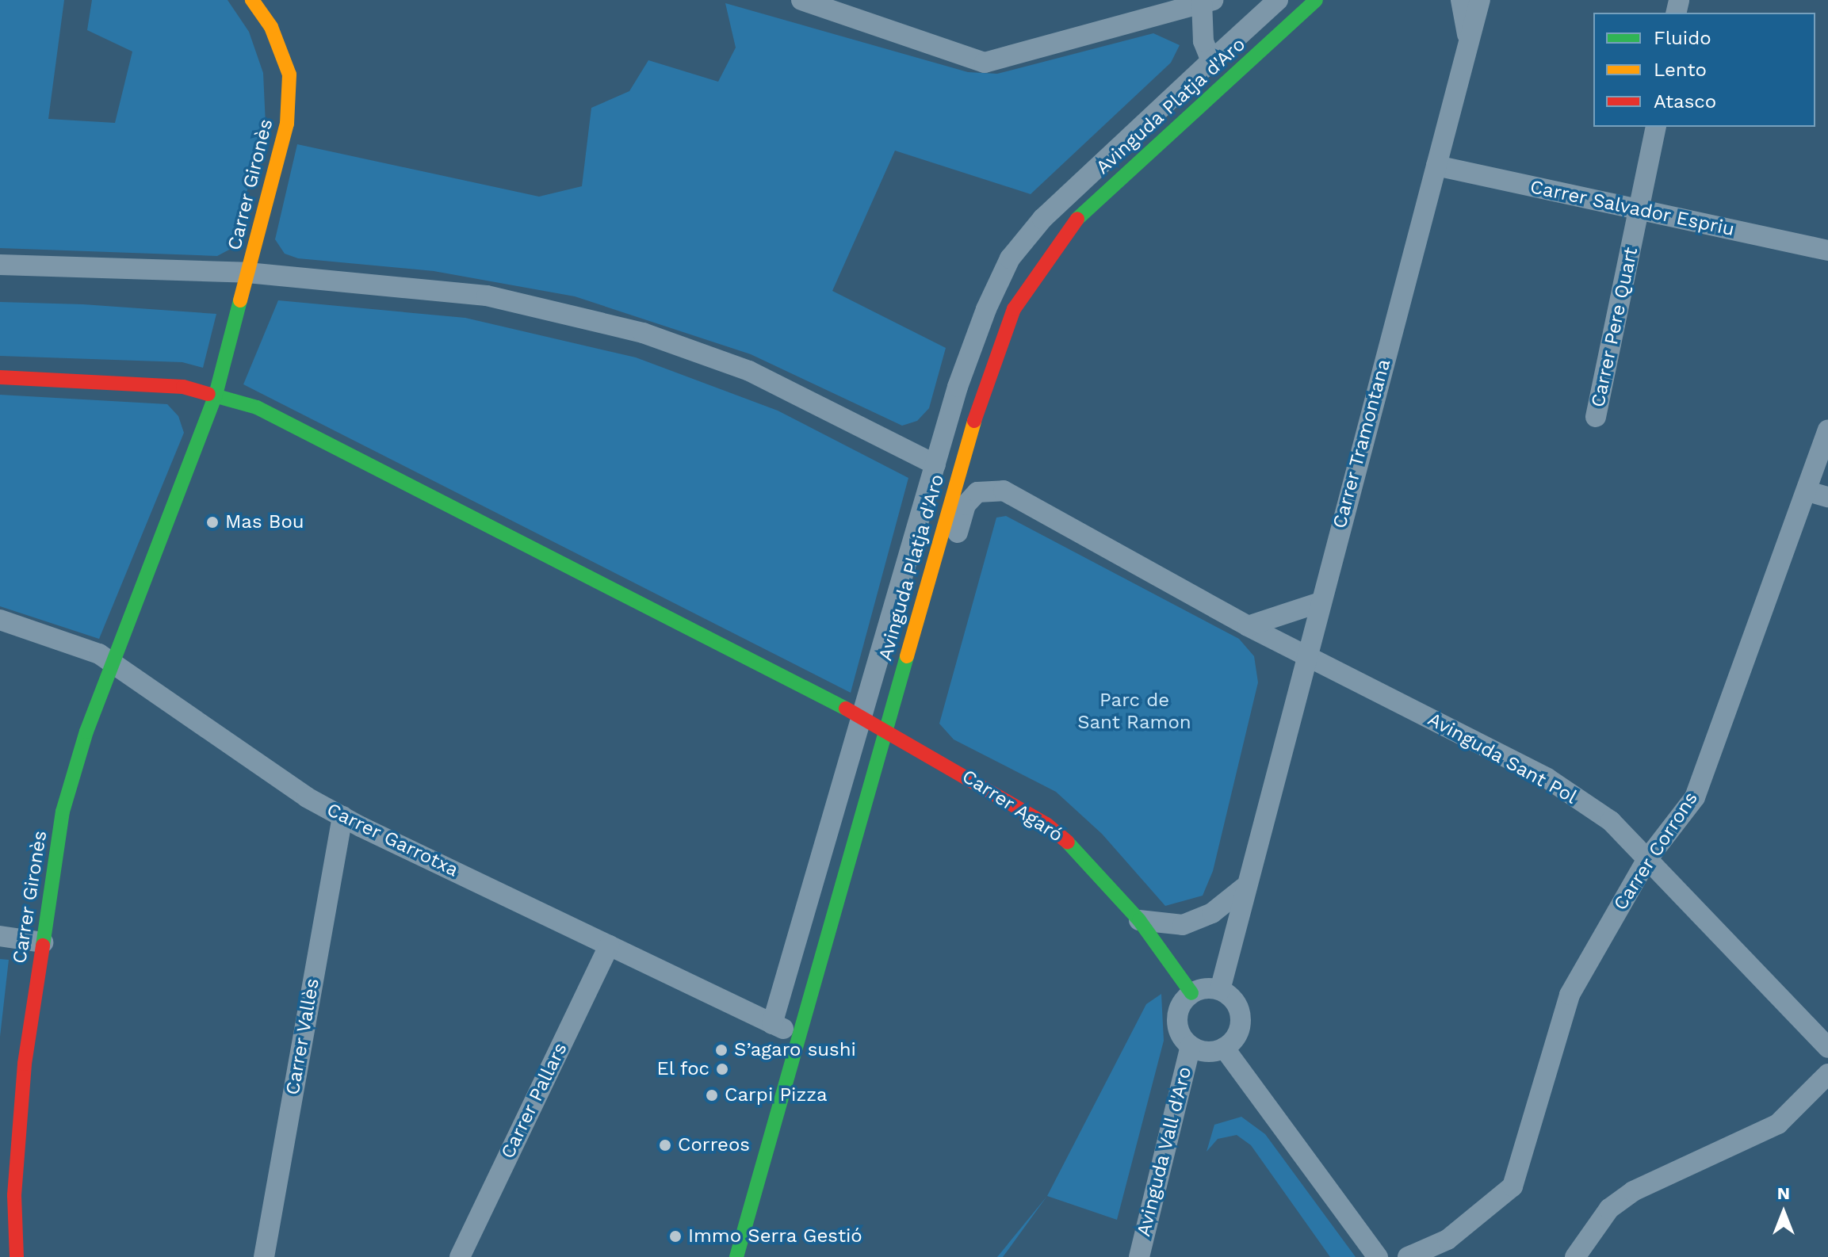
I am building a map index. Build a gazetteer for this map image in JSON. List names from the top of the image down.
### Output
{
  "streets": {
    "street": [
      "Avinguda Platja d'Aro",
      "Carrer Gironès",
      "Carrer Salvador Espriu",
      "Carrer Pere Quart",
      "Carrer Tramontana",
      "Avinguda Sant Pol",
      "Carrer Agaró",
      "Carrer Garrotxa",
      "Carrer Corrons",
      "Carrer Vallès",
      "Carrer Pallars",
      "Avinguda Vall d'Aro"
    ]
  },
  "crossings": [
    ["Avinguda Platja d'Aro", "Avinguda Sant Pol"],
    ["Avinguda Platja d'Aro", "Carrer Agaró"],
    ["Avinguda Platja d'Aro", "Carrer Garrotxa"],
    ["Carrer Gironès", "Carrer Agaró"],
    ["Carrer Gironès", "Carrer Garrotxa"],
    ["Carrer Salvador Espriu", "Carrer Pere Quart"],
    ["Carrer Salvador Espriu", "Carrer Tramontana"],
    ["Carrer Tramontana", "Avinguda Sant Pol"],
    ["Carrer Tramontana", "Carrer Agaró"],
    ["Carrer Tramontana", "Avinguda Vall d'Aro"],
    ["Avinguda Sant Pol", "Carrer Corrons"],
    ["Carrer Agaró", "Avinguda Vall d'Aro"],
    ["Carrer Garrotxa", "Carrer Vallès"],
    ["Carrer Garrotxa", "Carrer Pallars"]
  ],
  "parks": ["Parc de Sant Ramon"],
  "places": [
    "Mas Bou",
    "S’agaro sushi",
    "El foc",
    "Carpi Pizza",
    "Correos",
    "Immo Serra Gestió"
  ],
  "legend": ["Fluido", "Lento", "Atasco"],
  "north": "top"
}
